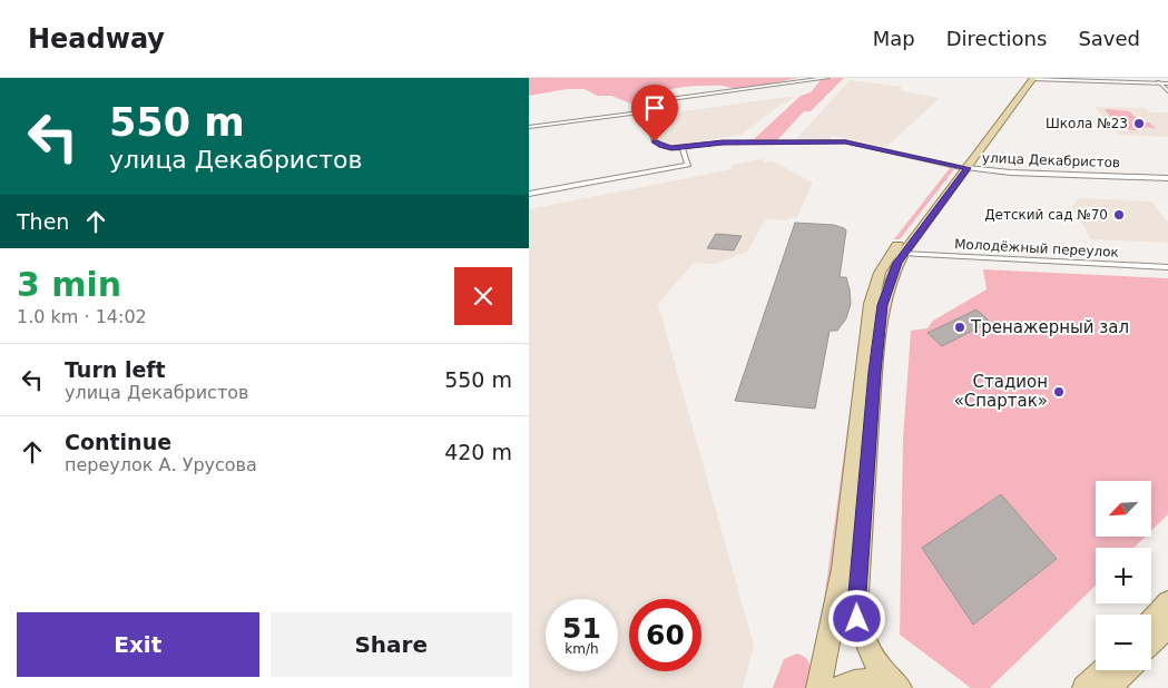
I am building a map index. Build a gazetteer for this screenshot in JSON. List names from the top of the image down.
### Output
{
  "streets": {
    "street": ["улица Декабристов", "Молодёжный переулок"]
  },
  "places": [
    "Школа №23",
    "Детский сад №70",
    "Тренажерный зал",
    "Стадион «Спартак»"
  ],
  "north": "bottom left",
  "page": {
    "header": "Headway",
    "nav": ["Map", "Directions", "Saved"],
    "turn": ["550 m", "улица Декабристов"],
    "then": "Then",
    "heading": ["3 min", "1.0 km · 14:02"],
    "list": [
      {
        "name": "Turn left",
        "note": "улица Декабристов",
        "value": "550 m"
      },
      {
        "name": "Continue",
        "note": "переулок А. Урусова",
        "value": "420 m"
      }
    ],
    "map_buttons": ["+", "−"],
    "speed": "51 km/h",
    "limit": "60",
    "buttons": ["Exit", "Share"]
  }
}
